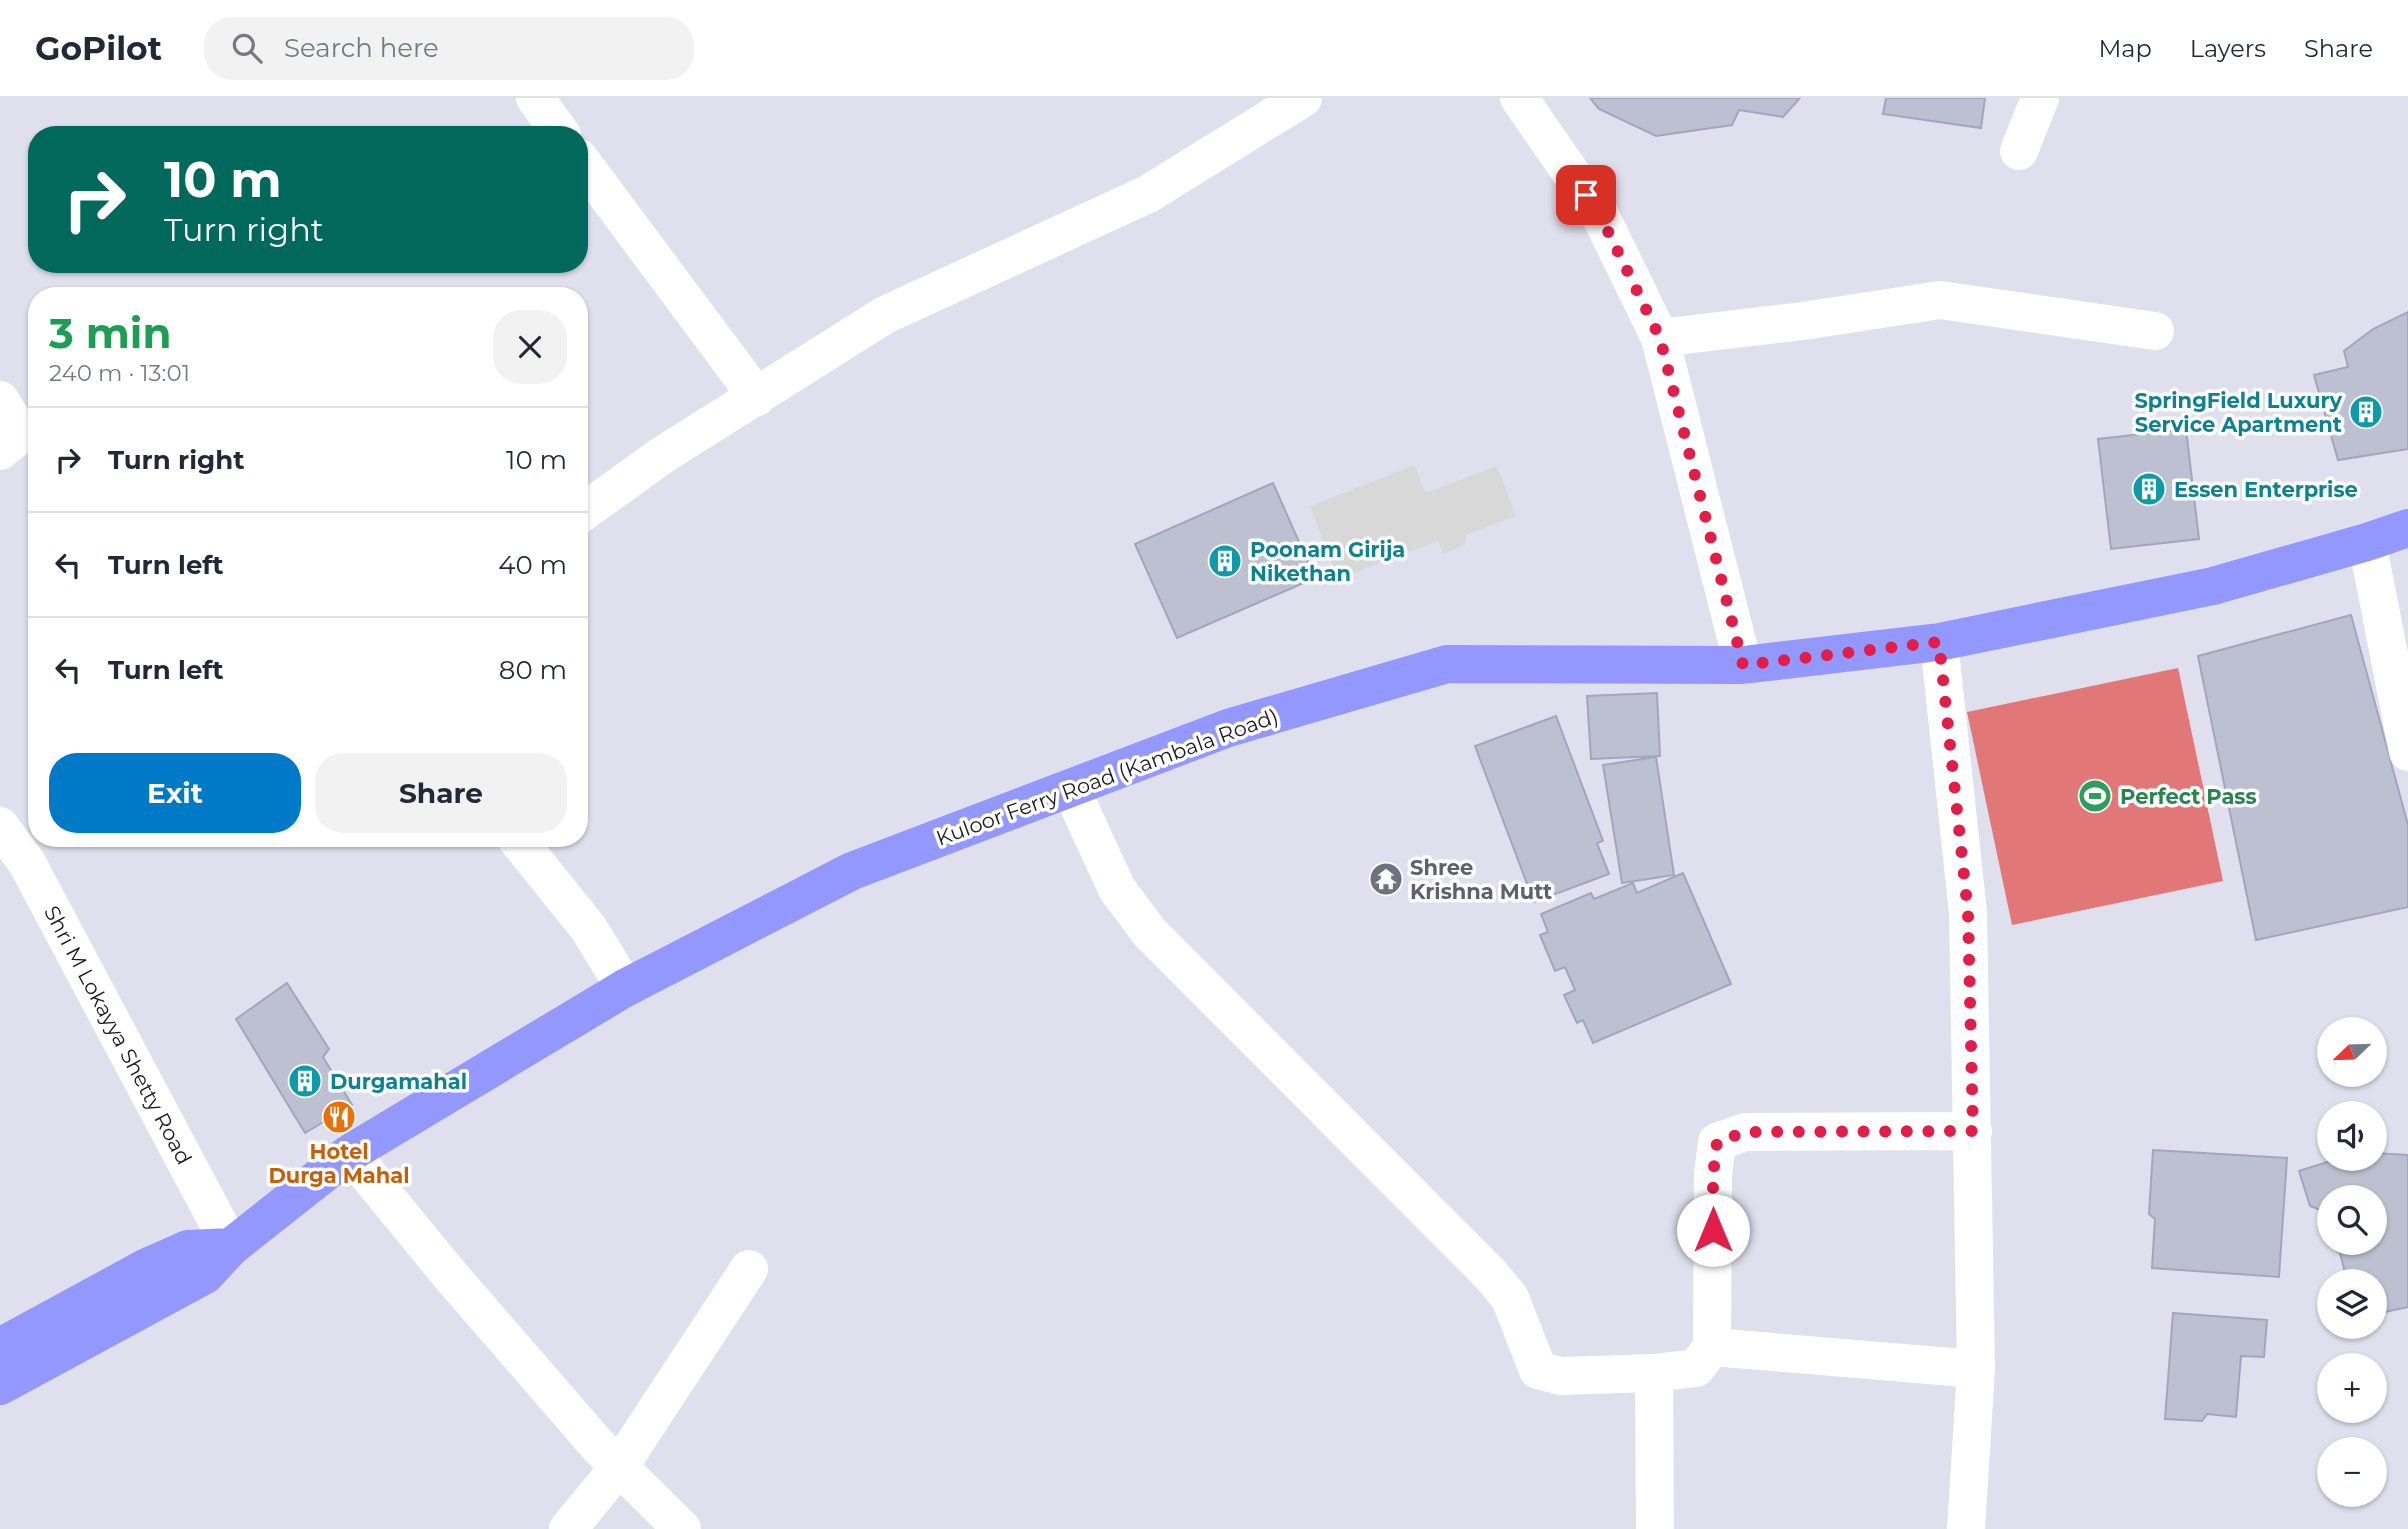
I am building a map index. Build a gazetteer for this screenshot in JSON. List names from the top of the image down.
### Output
{
  "streets": {
    "main road": ["Kuloor Ferry Road (Kambala Road)"],
    "street": ["Shri M Lokayya Shetty Road"]
  },
  "crossings": [
    ["Kuloor Ferry Road (Kambala Road)", "Shri M Lokayya Shetty Road"]
  ],
  "places": {
    "building": [
      "SpringField Luxury Service Apartment",
      "Essen Enterprise",
      "Poonam Girija Nikethan",
      "Durgamahal"
    ],
    "sports": ["Perfect Pass"],
    "temple": ["Shree Krishna Mutt"],
    "restaurant": ["Hotel Durga Mahal"]
  },
  "north": "bottom left",
  "page": {
    "header": "GoPilot",
    "search": "Search here",
    "nav": ["Map", "Layers", "Share"],
    "turn": ["10 m", "Turn right"],
    "heading": ["3 min", "240 m · 13:01"],
    "list": [
      {
        "name": "Turn right",
        "value": "10 m"
      },
      {
        "name": "Turn left",
        "value": "40 m"
      },
      {
        "name": "Turn left",
        "value": "80 m"
      }
    ],
    "buttons": ["Exit", "Share"],
    "map_buttons": ["+", "−"]
  }
}
